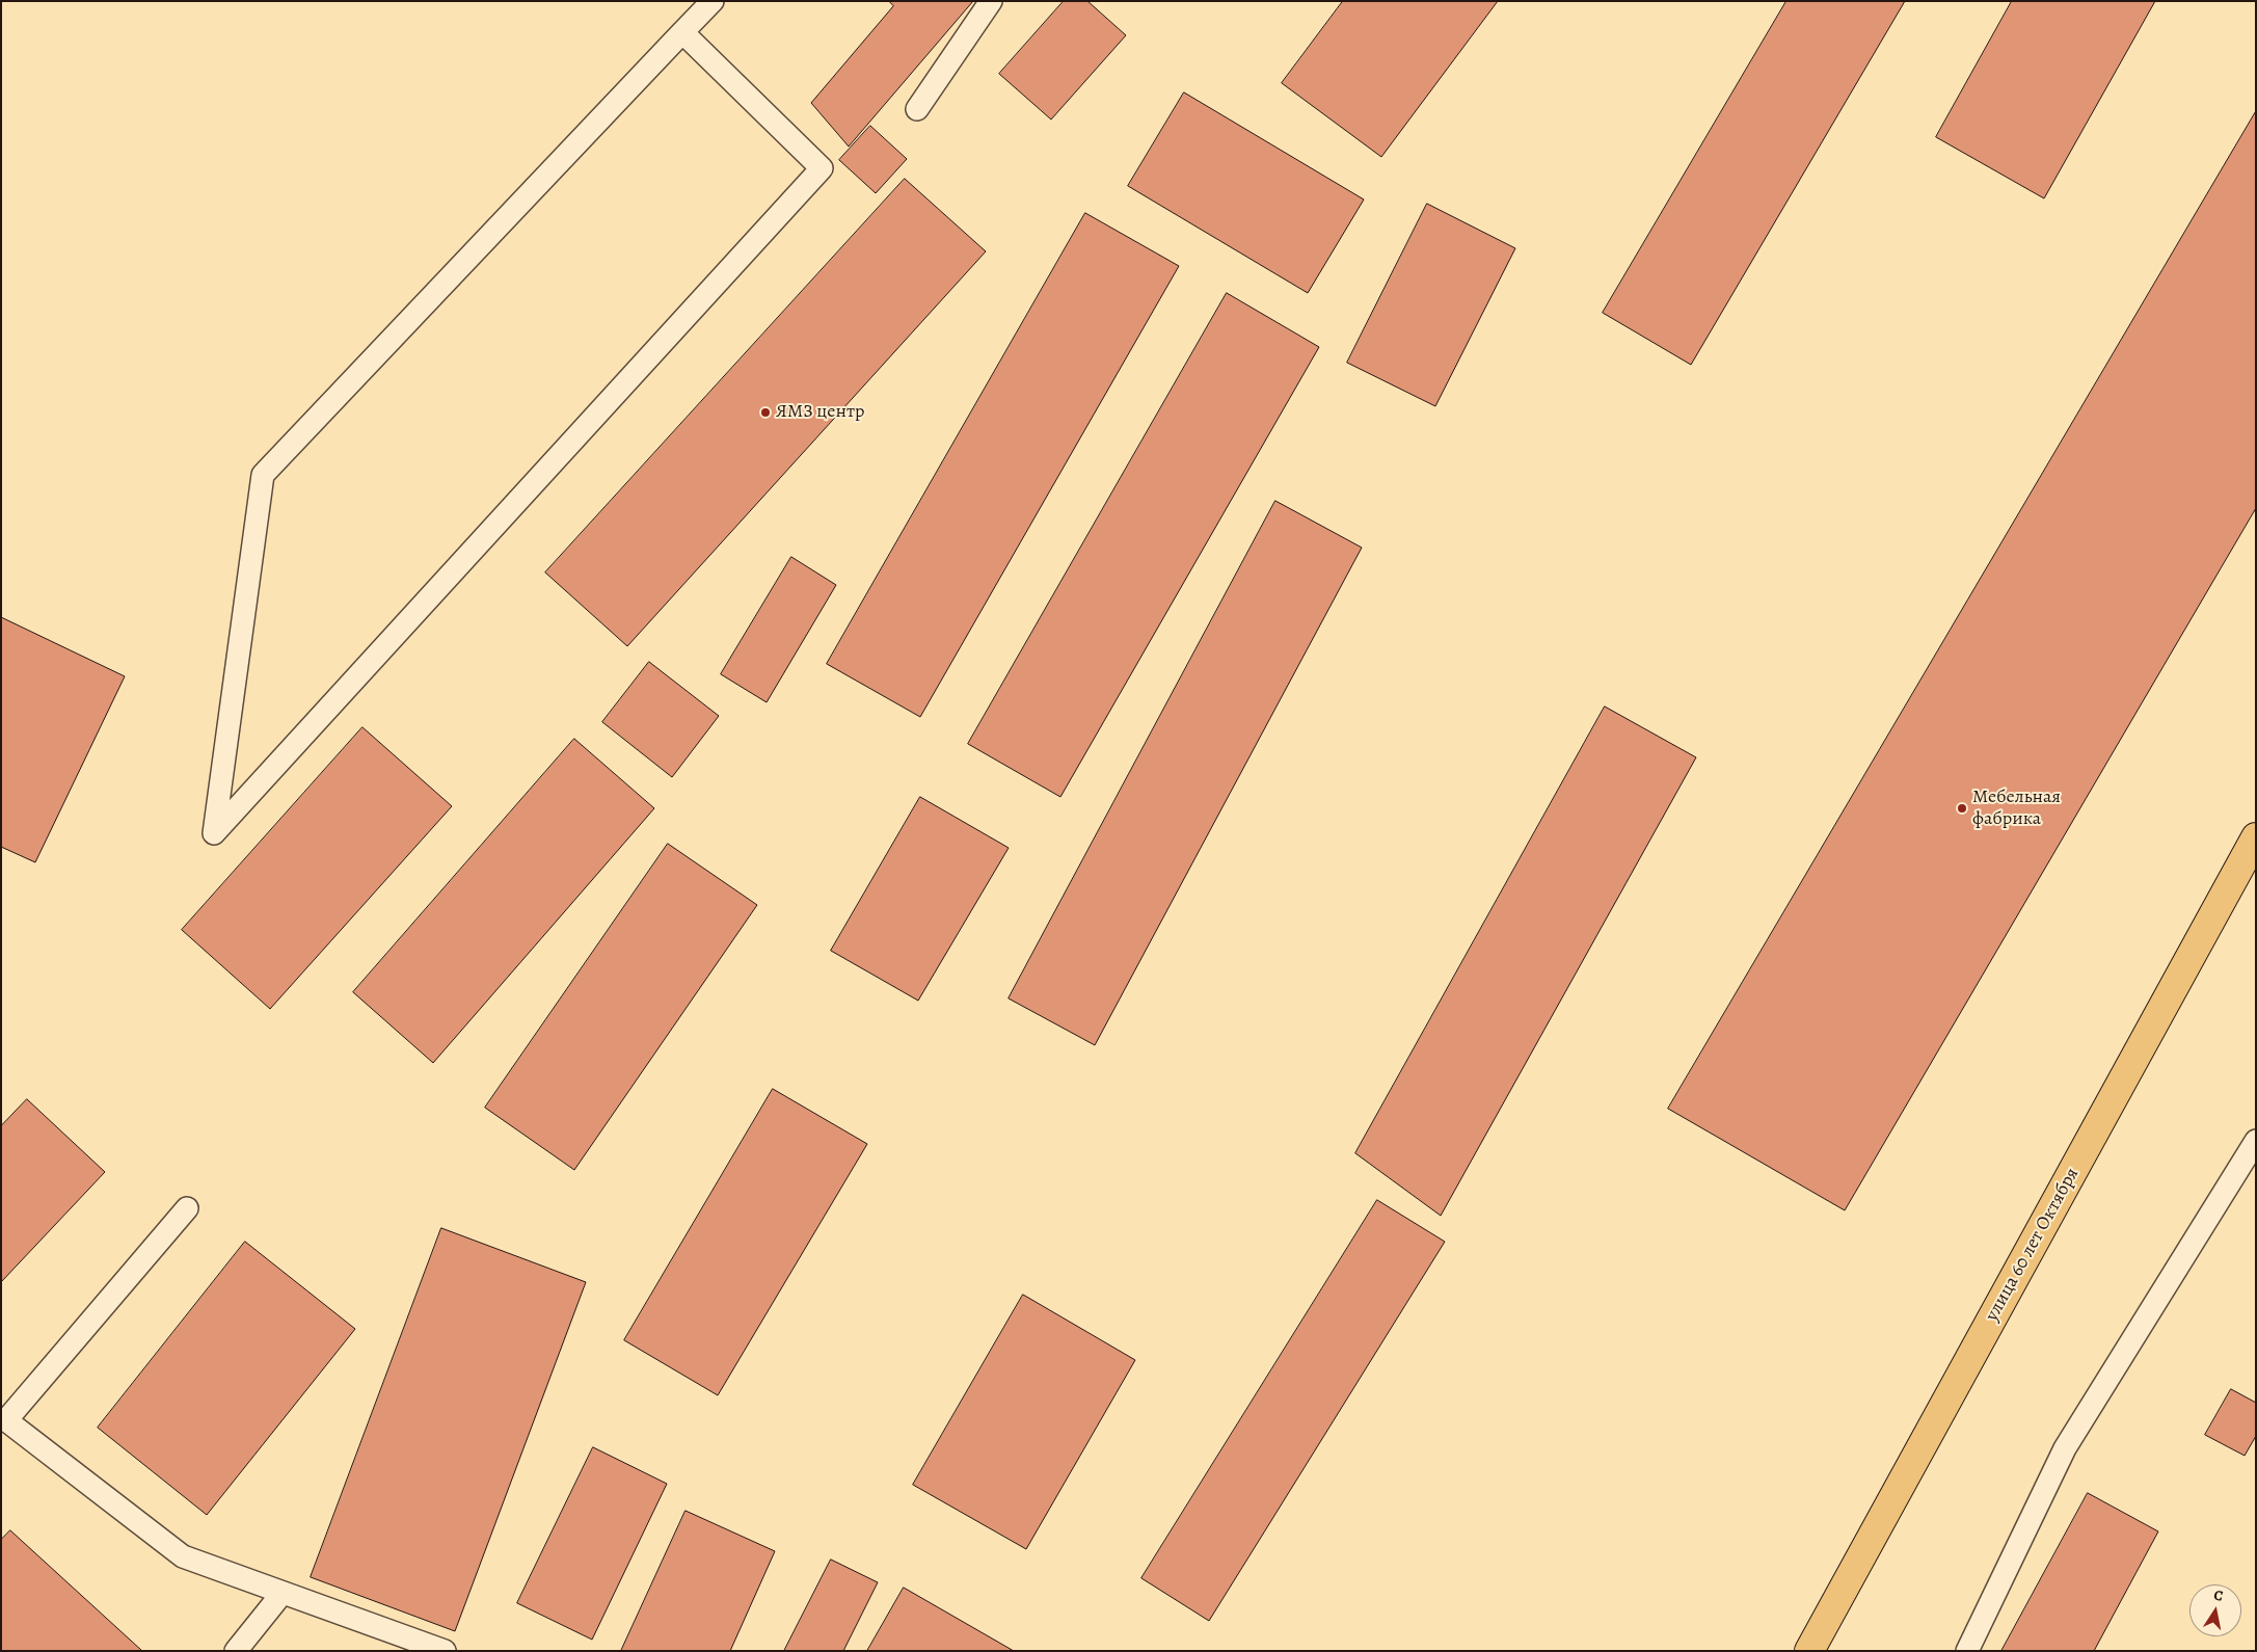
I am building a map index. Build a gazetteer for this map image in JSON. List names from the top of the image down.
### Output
{
  "streets": {
    "main road": ["улица 60 лет Октября"]
  },
  "places": ["ЯМЗ центр", "Мебельная фабрика"],
  "north": "top"
}
